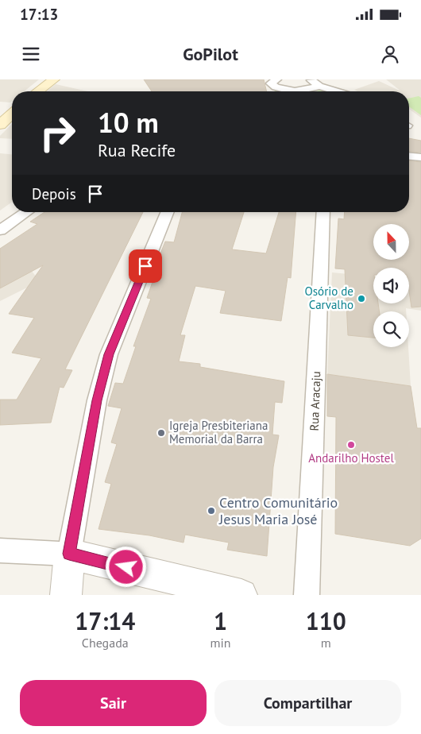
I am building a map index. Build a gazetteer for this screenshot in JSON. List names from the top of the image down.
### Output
{
  "streets": {
    "street": ["Rua Aracaju"]
  },
  "places": [
    "Osório de Carvalho",
    "Igreja Presbiteriana Memorial da Barra",
    "Andarilho Hostel",
    "Centro Comunitário Jesus Maria José"
  ],
  "north": "top",
  "page": {
    "status": "17:13",
    "header": "GoPilot",
    "turn": ["10 m", "Rua Recife"],
    "then": "Depois",
    "eta": [
      "17:14",
      "Chegada",
      "1",
      "min",
      "110",
      "m"
    ],
    "buttons": ["Sair", "Compartilhar"]
  }
}
